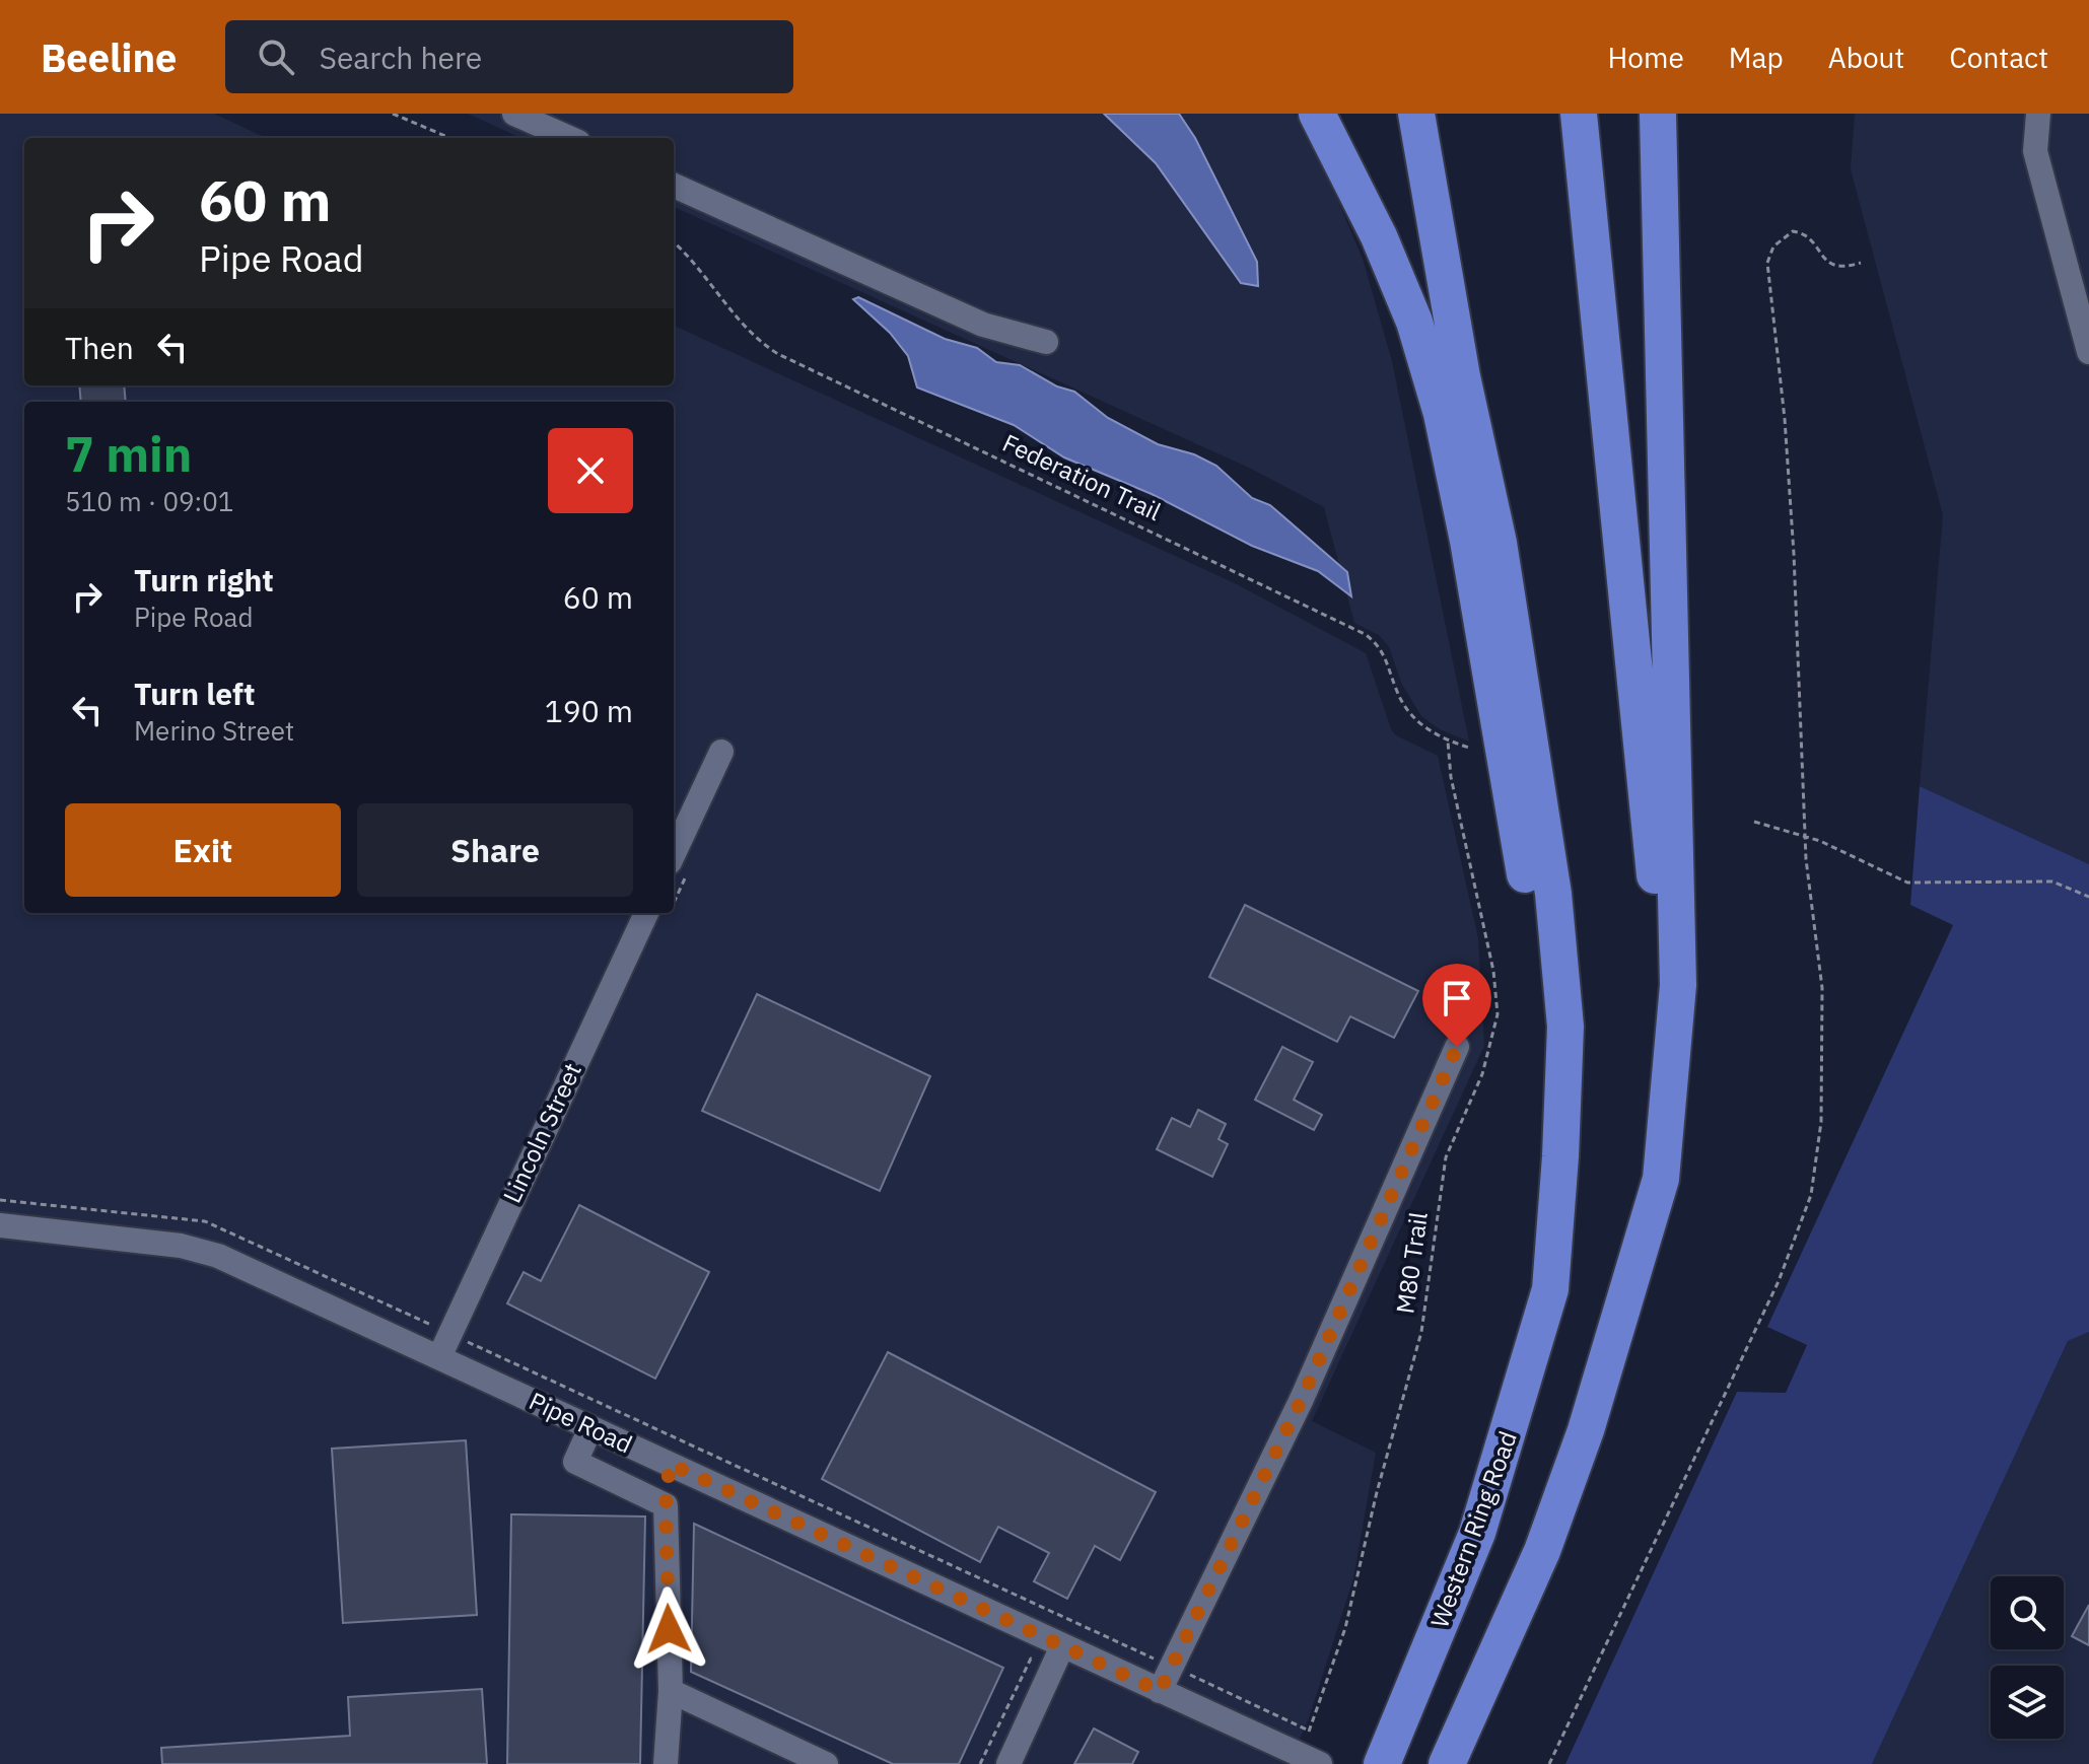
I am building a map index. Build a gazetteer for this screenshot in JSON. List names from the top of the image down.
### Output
{
  "streets": {
    "highway": ["Western Ring Road"],
    "street": ["Lincoln Street", "Pipe Road"],
    "path": ["Federation Trail", "M80 Trail"]
  },
  "crossings": [
    ["Federation Trail", "M80 Trail"],
    ["Lincoln Street", "Pipe Road"]
  ],
  "page": {
    "header": "Beeline",
    "search": "Search here",
    "nav": [
      "Home",
      "Map",
      "About",
      "Contact"
    ],
    "turn": ["60 m", "Pipe Road"],
    "then": "Then",
    "heading": ["7 min", "510 m · 09:01"],
    "list": [
      {
        "name": "Turn right",
        "note": "Pipe Road",
        "value": "60 m"
      },
      {
        "name": "Turn left",
        "note": "Merino Street",
        "value": "190 m"
      }
    ],
    "buttons": ["Exit", "Share"]
  }
}
